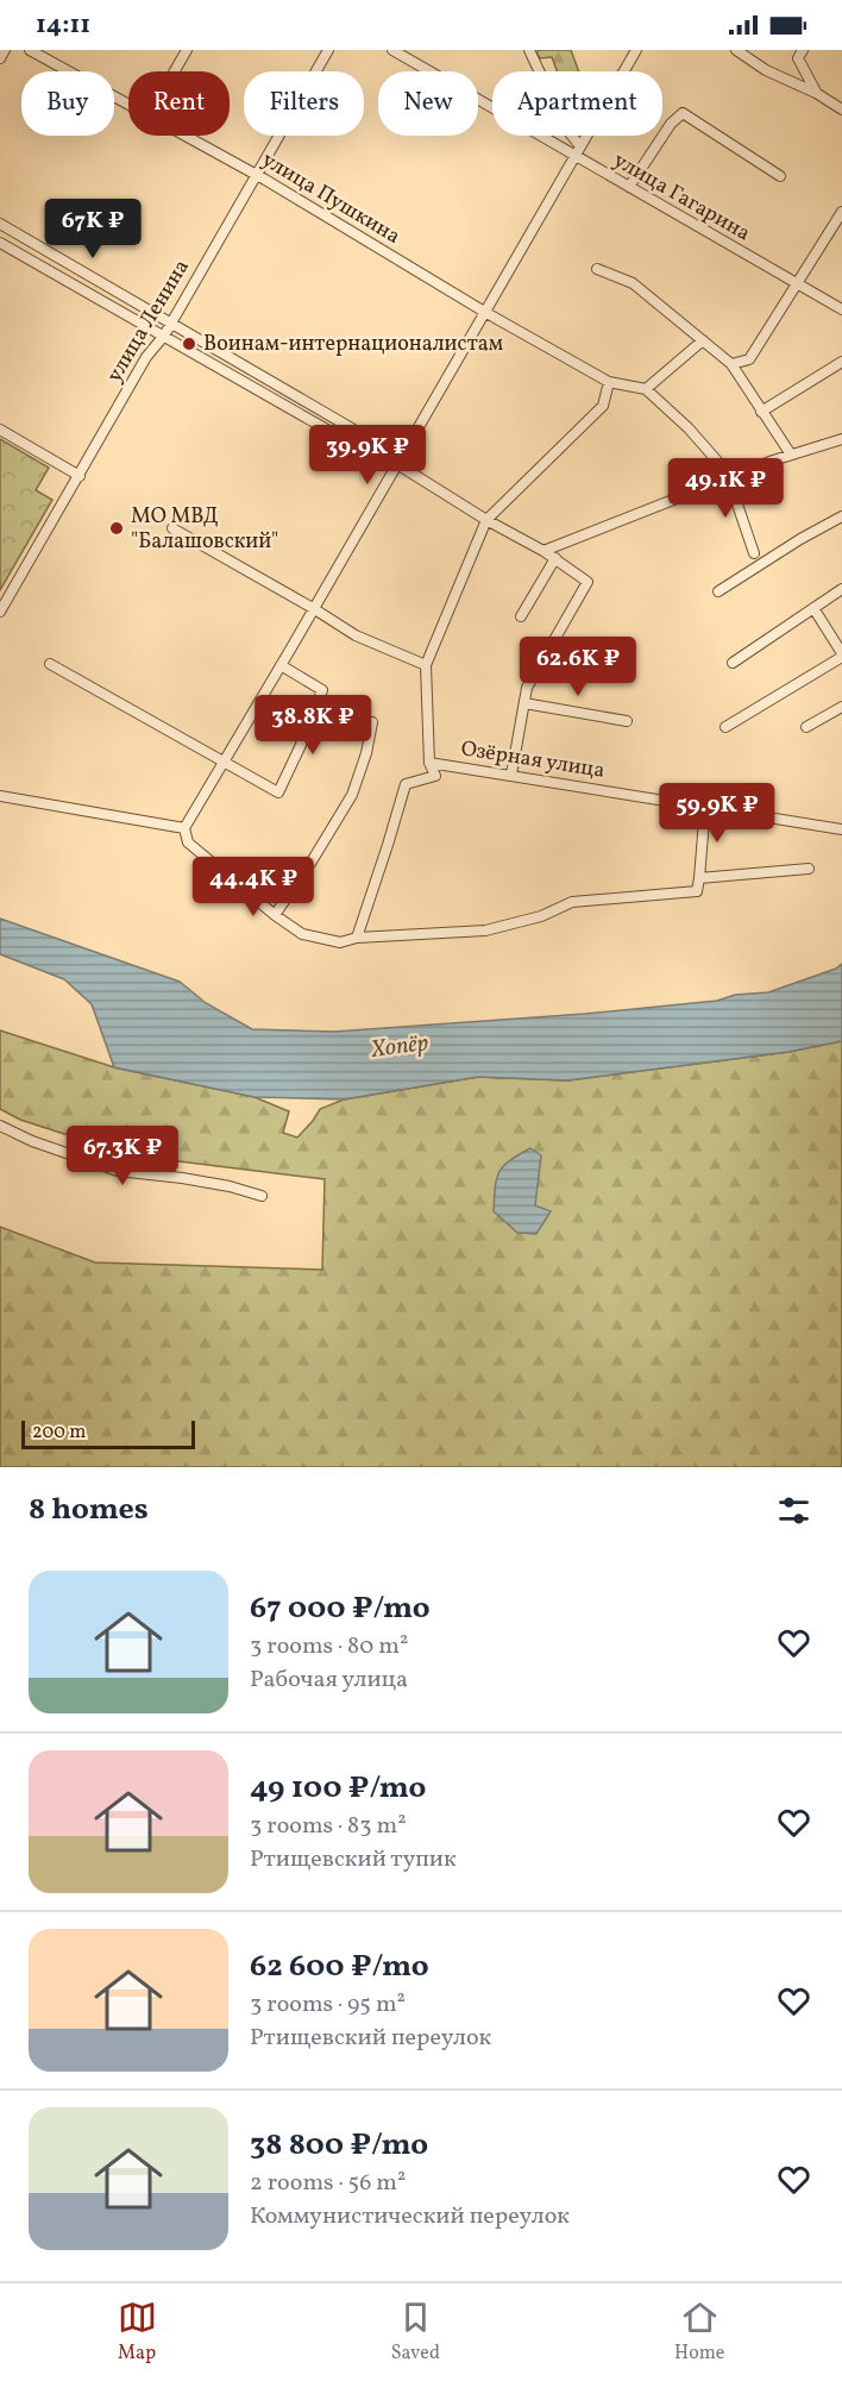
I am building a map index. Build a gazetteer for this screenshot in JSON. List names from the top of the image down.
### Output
{
  "streets": {
    "street": [
      "улица Гагарина",
      "улица Пушкина",
      "улица Ленина",
      "Озёрная улица"
    ]
  },
  "crossings": [
    ["улица Пушкина", "улица Ленина"]
  ],
  "water": ["Хопёр"],
  "places": ["Воинам-интернационалистам", "МО МВД \"Балашовский\""],
  "scale_bar": "200 m",
  "page": {
    "status": "14:11",
    "chip": [
      "Buy",
      "Rent",
      "Filters",
      "New",
      "Apartment"
    ],
    "price": [
      "67K ₽",
      "39.9K ₽",
      "49.1K ₽",
      "62.6K ₽",
      "38.8K ₽",
      "59.9K ₽",
      "44.4K ₽",
      "67.3K ₽"
    ],
    "scale": "200 m",
    "heading": "8 homes",
    "list": [
      {
        "name": "67 000 ₽/mo",
        "note": "3 rooms · 80 m² · Рабочая улица"
      },
      {
        "name": "49 100 ₽/mo",
        "note": "3 rooms · 83 m² · Ртищевский тупик"
      },
      {
        "name": "62 600 ₽/mo",
        "note": "3 rooms · 95 m² · Ртищевский переулок"
      },
      {
        "name": "38 800 ₽/mo",
        "note": "2 rooms · 56 m² · Коммунистический переулок"
      }
    ],
    "tabs": ["Map", "Saved", "Home"]
  }
}
